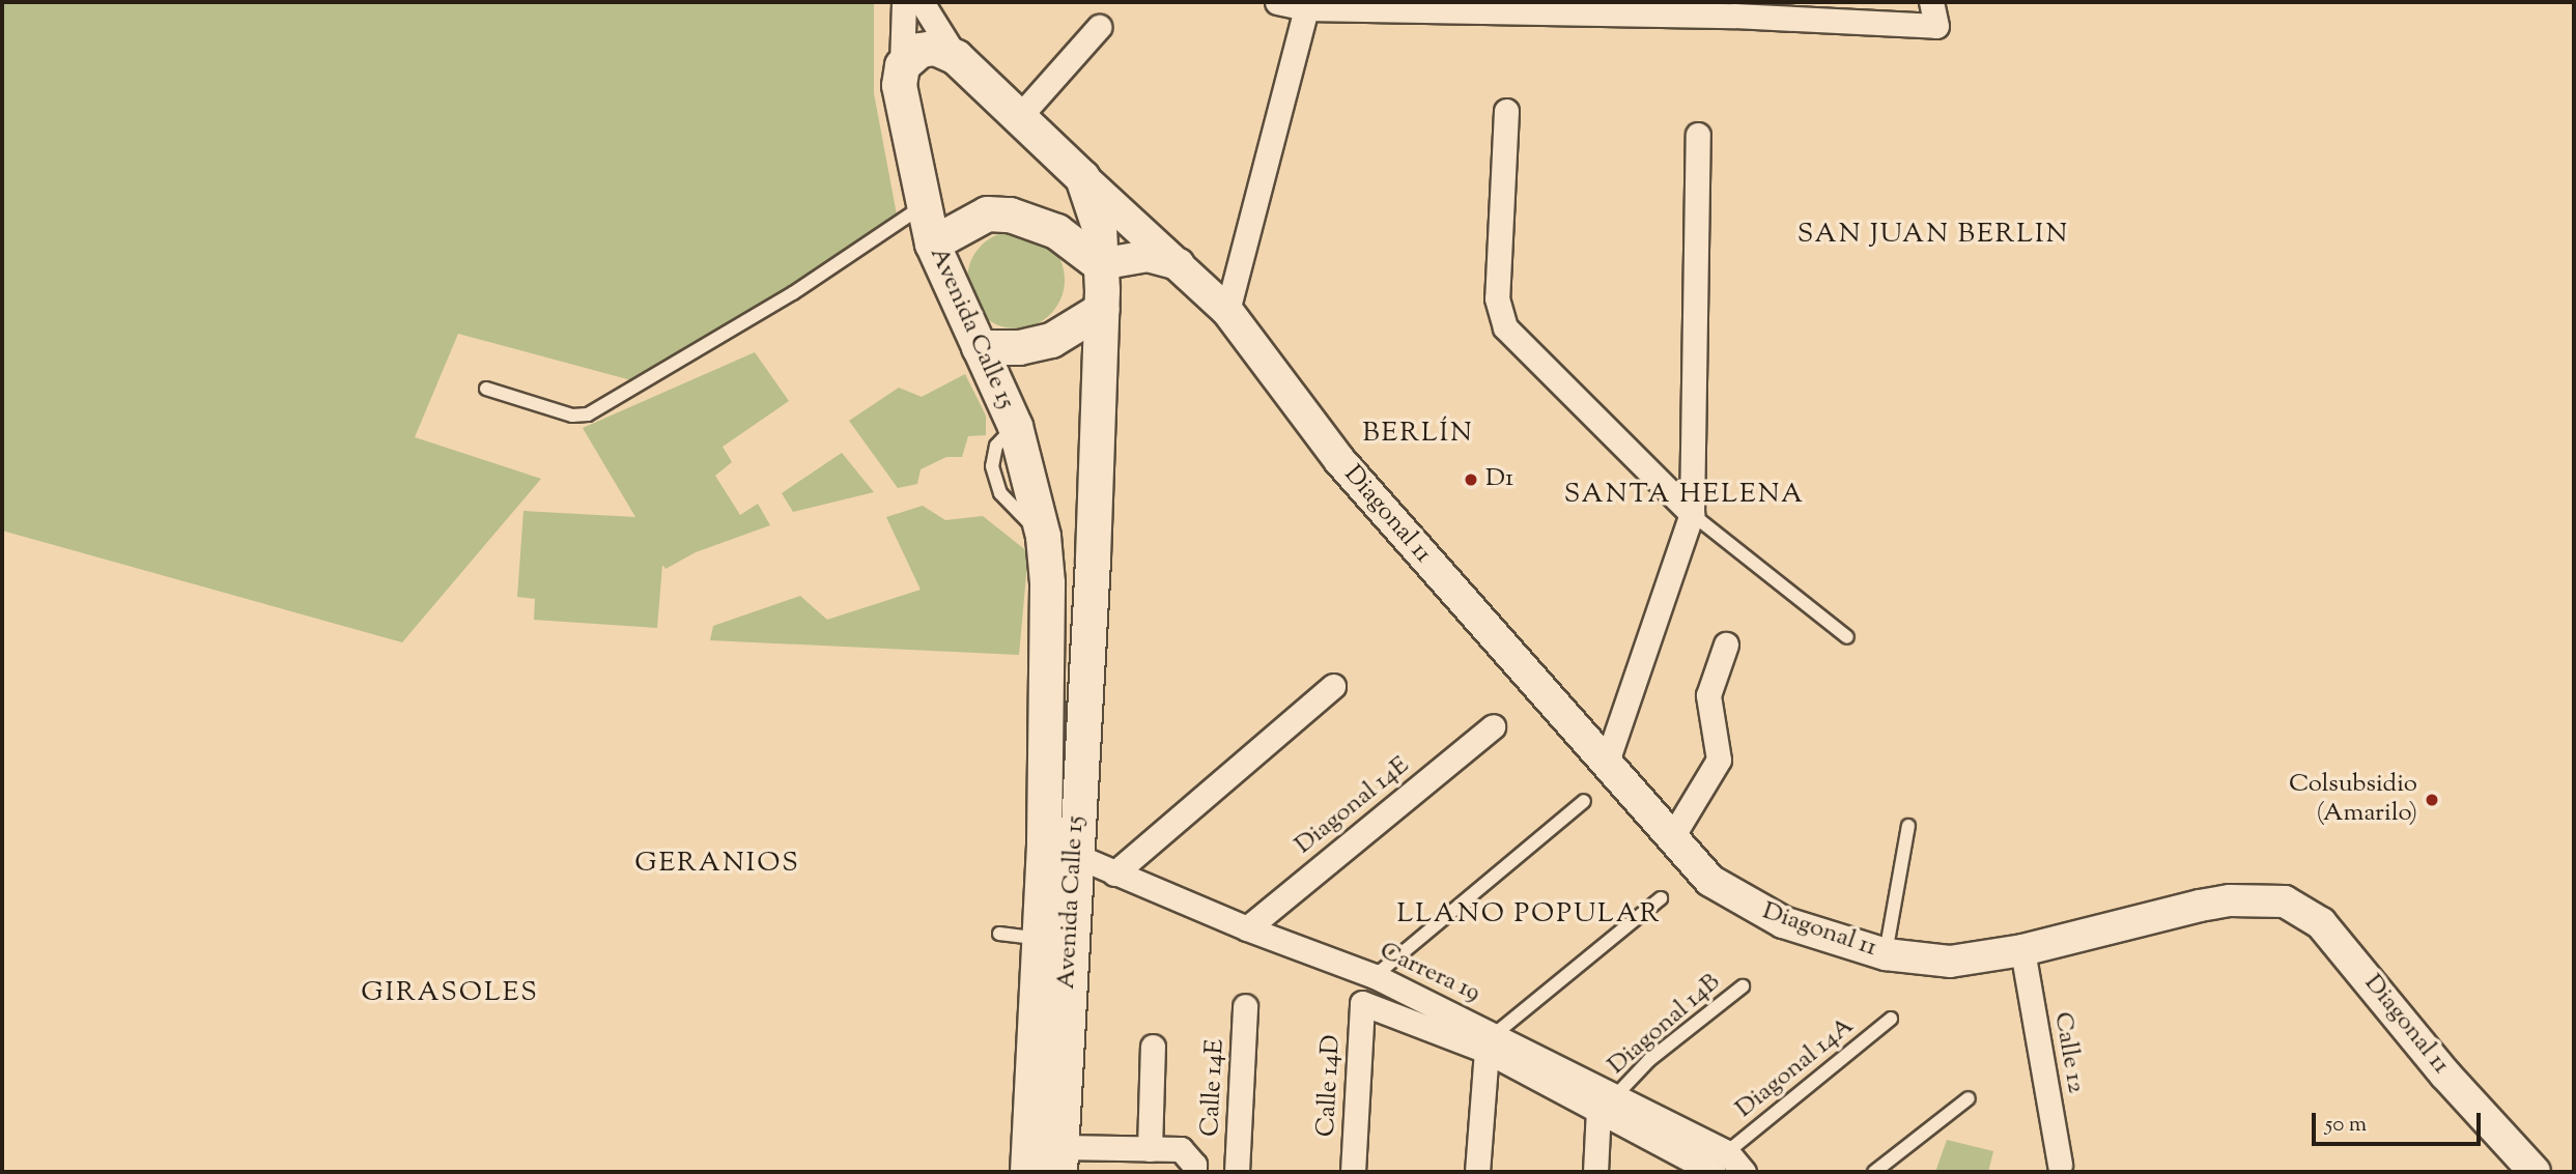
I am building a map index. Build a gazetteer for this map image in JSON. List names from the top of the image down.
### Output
{
  "streets": {
    "main road": ["Avenida Calle 15"],
    "street": [
      "Diagonal 11",
      "Diagonal 14E",
      "Carrera 19",
      "Calle 12",
      "Calle 14D",
      "Calle 14E"
    ],
    "lane": ["Diagonal 14B", "Diagonal 14A"]
  },
  "crossings": [
    ["Avenida Calle 15", "Diagonal 11"],
    ["Avenida Calle 15", "Carrera 19"],
    ["Diagonal 11", "Calle 12"],
    ["Diagonal 14E", "Carrera 19"],
    ["Carrera 19", "Calle 14D"]
  ],
  "districts": [
    "SAN JUAN BERLIN",
    "BERLÍN",
    "SANTA HELENA",
    "GERANIOS",
    "LLANO POPULAR",
    "GIRASOLES"
  ],
  "places": ["D1", "Colsubsidio (Amarilo)"],
  "scale_bar": "50 m"
}
